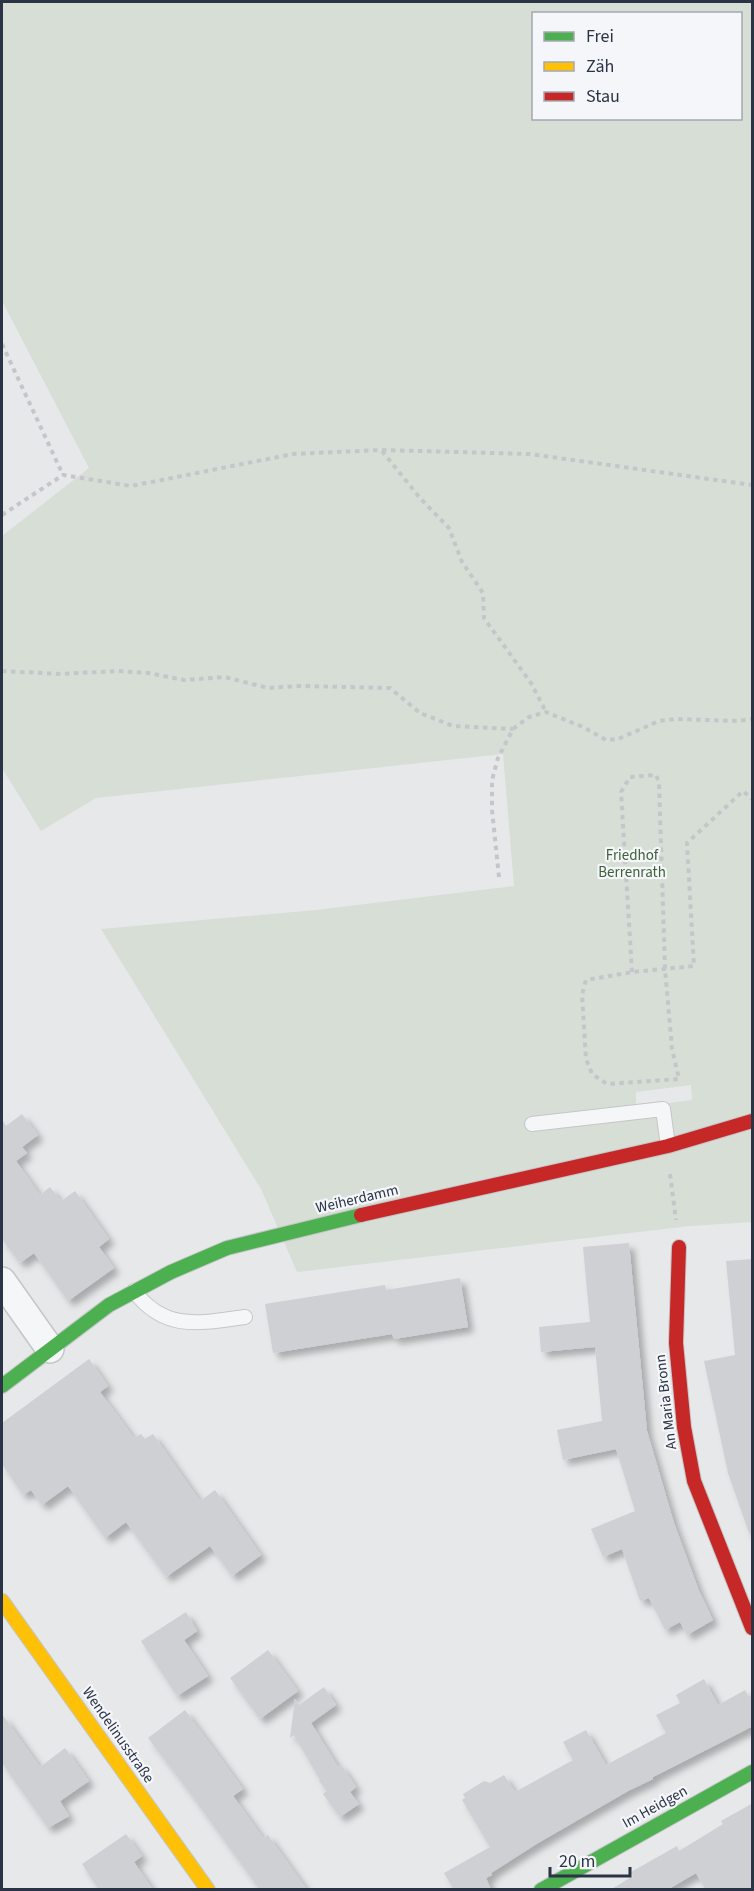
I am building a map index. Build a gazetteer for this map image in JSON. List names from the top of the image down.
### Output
{
  "streets": {
    "street": [
      "Weiherdamm",
      "An Maria Bronn",
      "Wendelinusstraße",
      "Im Heidgen"
    ]
  },
  "parks": ["Friedhof Berrenrath"],
  "legend": ["Frei", "Zäh", "Stau"],
  "scale_bar": "20 m"
}
